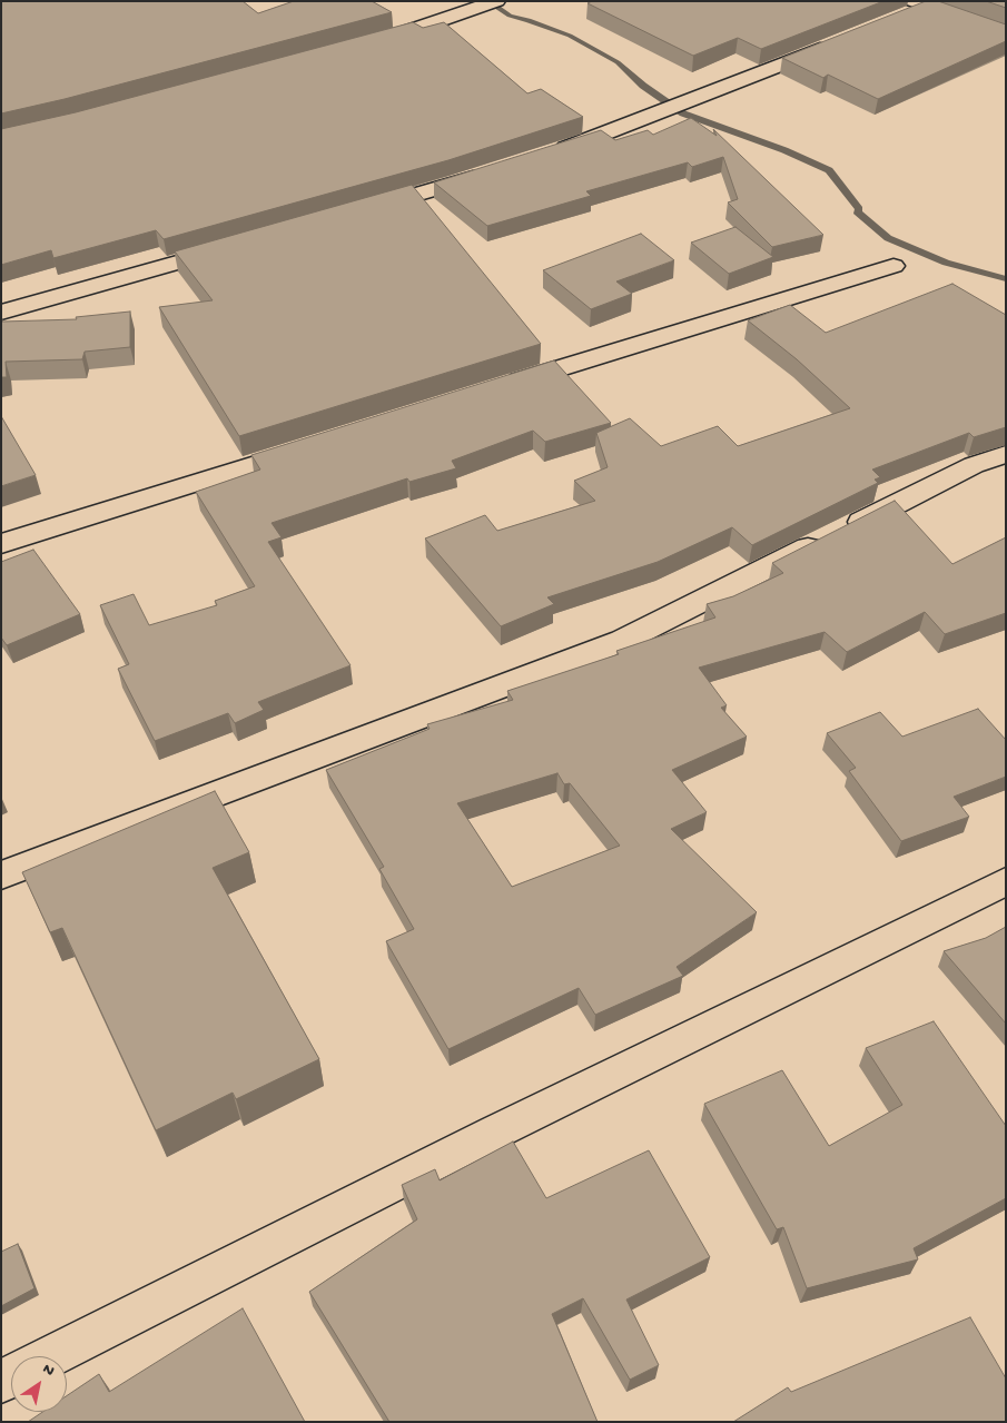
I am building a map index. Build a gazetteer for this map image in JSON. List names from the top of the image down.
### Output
{
  "north": "top right"
}
